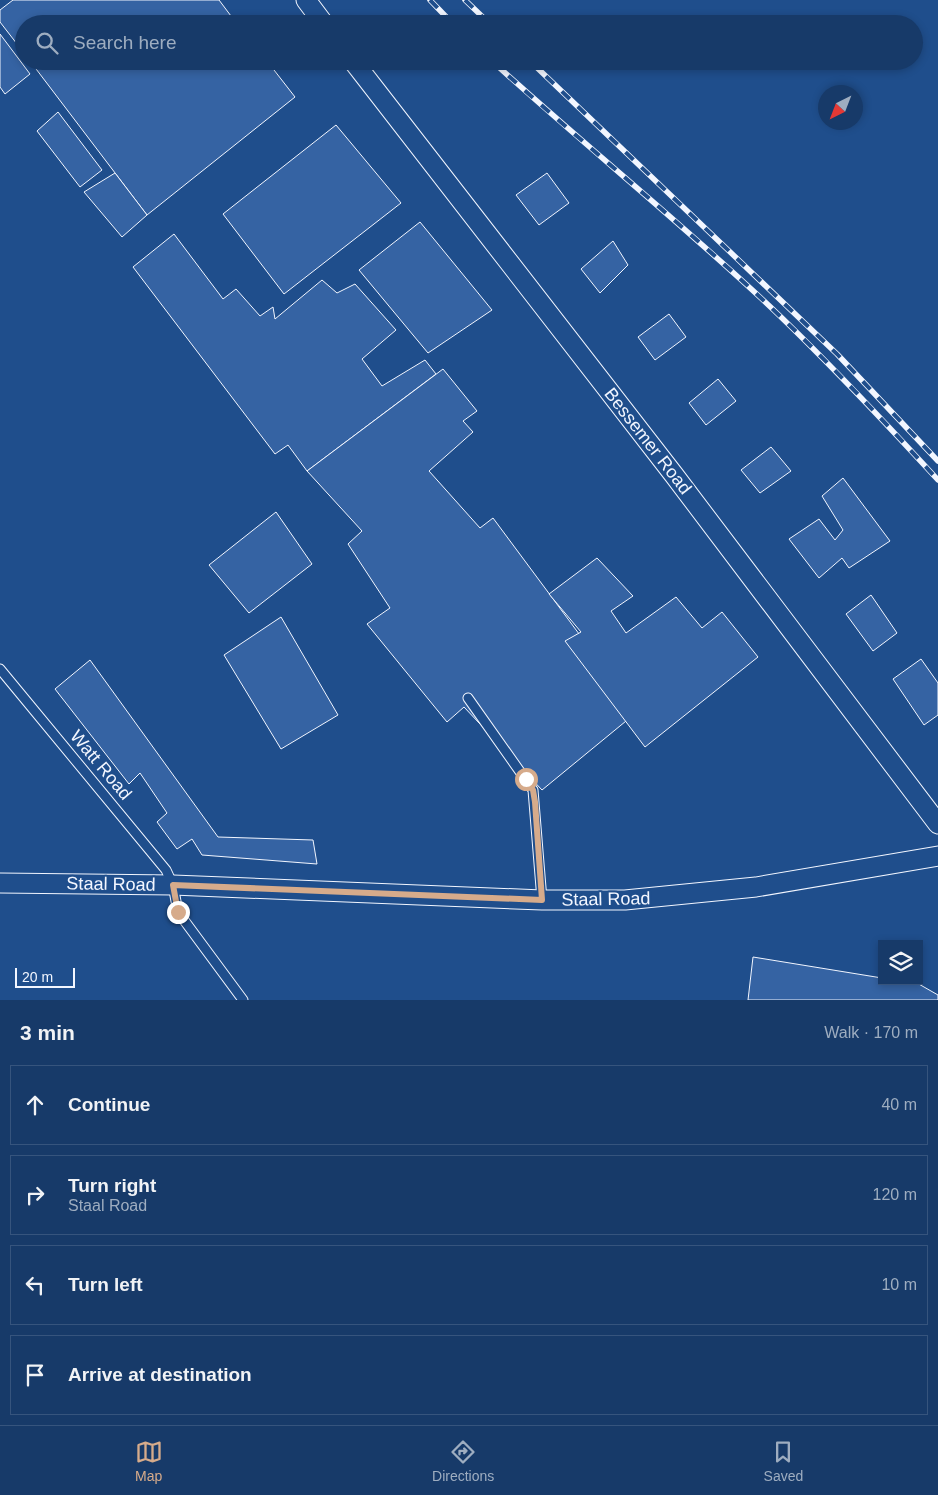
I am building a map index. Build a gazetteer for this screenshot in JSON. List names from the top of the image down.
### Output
{
  "streets": {
    "street": ["Bessemer Road", "Staal Road"],
    "lane": ["Watt Road"]
  },
  "crossings": [
    ["Watt Road", "Staal Road"]
  ],
  "scale_bar": "20 m",
  "north": "bottom left",
  "page": {
    "search": "Search here",
    "scale": "20 m",
    "heading": ["3 min", "Walk · 170 m"],
    "list": [
      ["Continue", "40 m"],
      ["Turn right", "Staal Road", "120 m"],
      ["Turn left", "10 m"],
      "Arrive at destination"
    ],
    "nav": ["Map", "Directions", "Saved"]
  }
}
